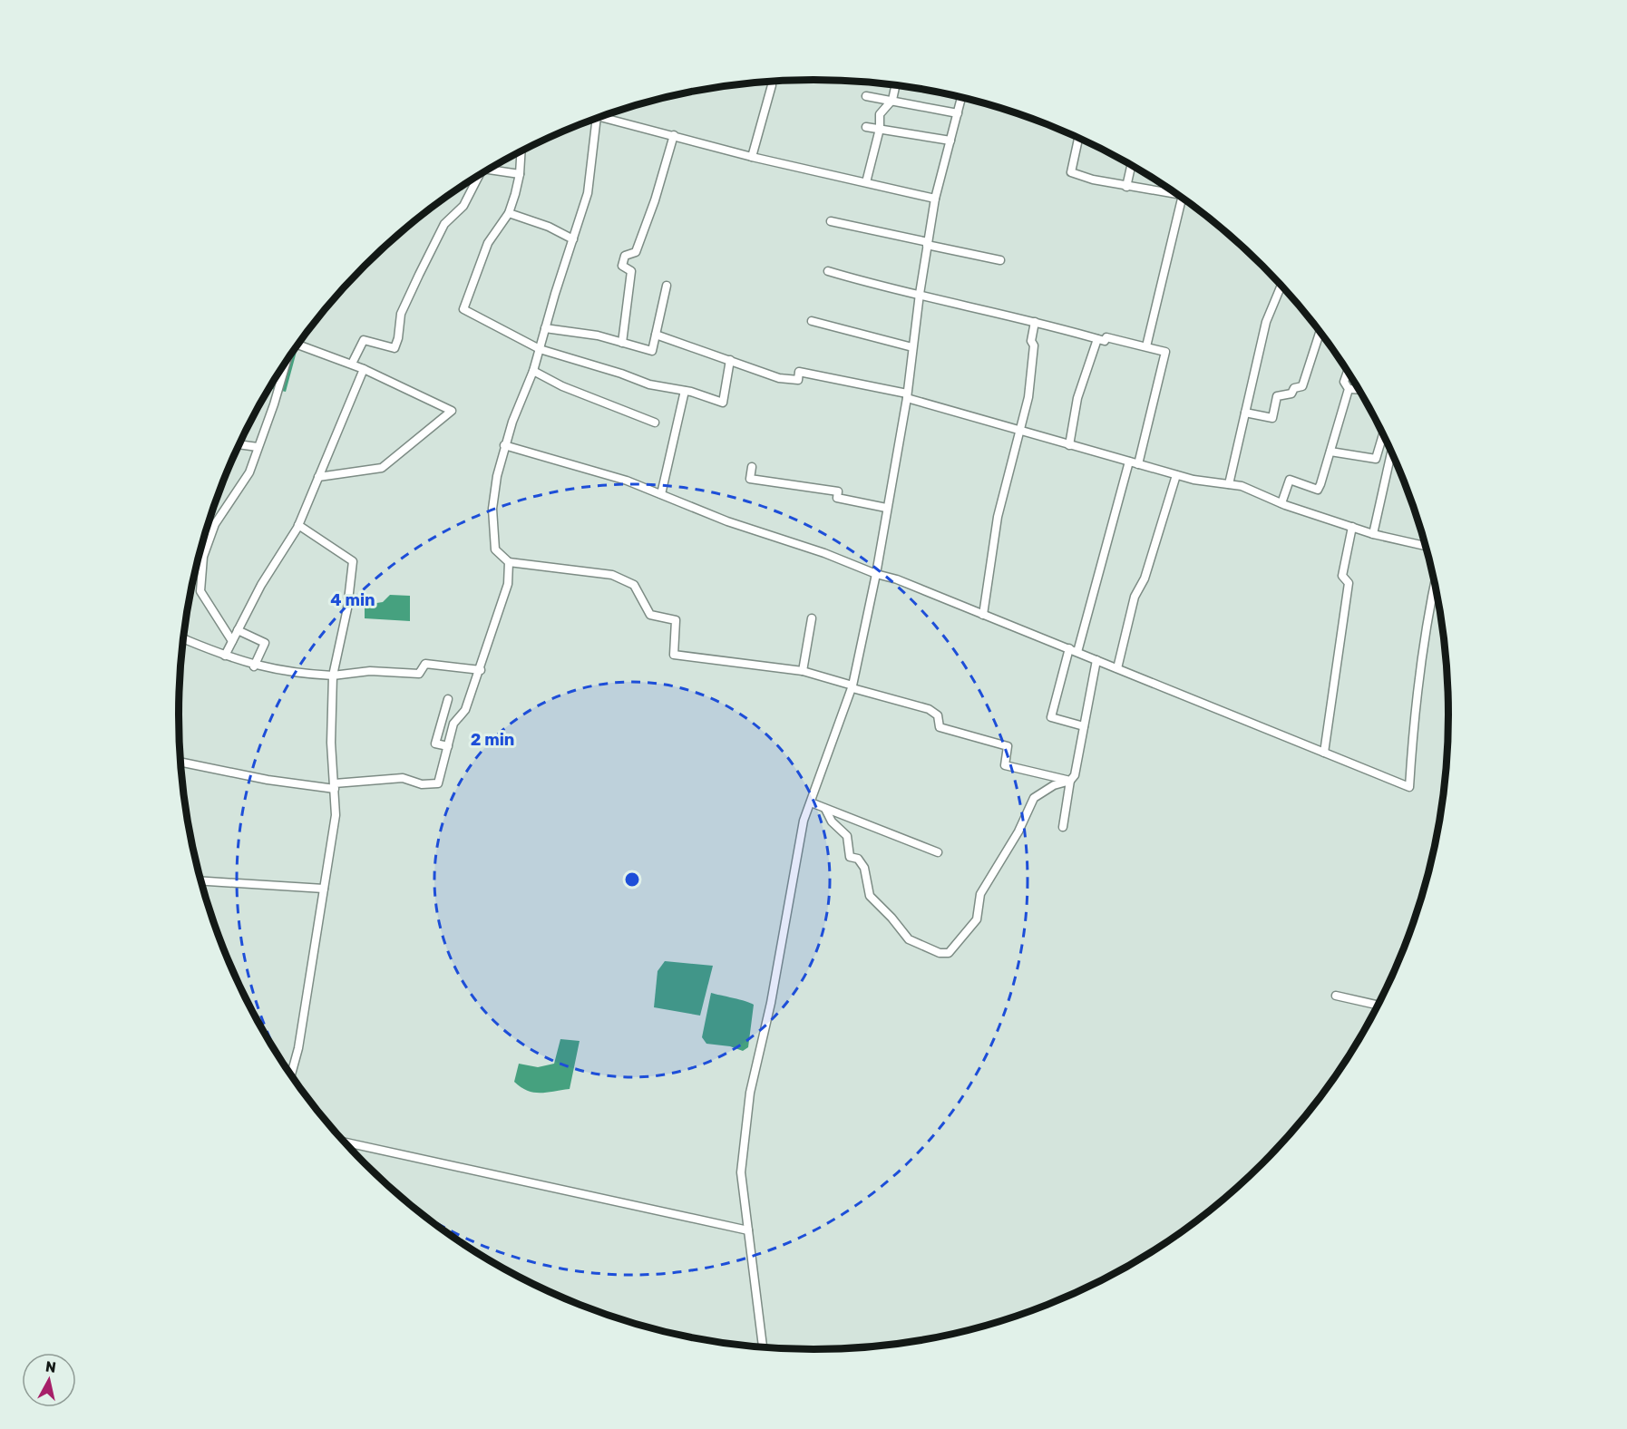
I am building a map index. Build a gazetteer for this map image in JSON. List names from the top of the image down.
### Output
{
  "north": "top",
  "rings": ["4 min", "2 min"]
}
